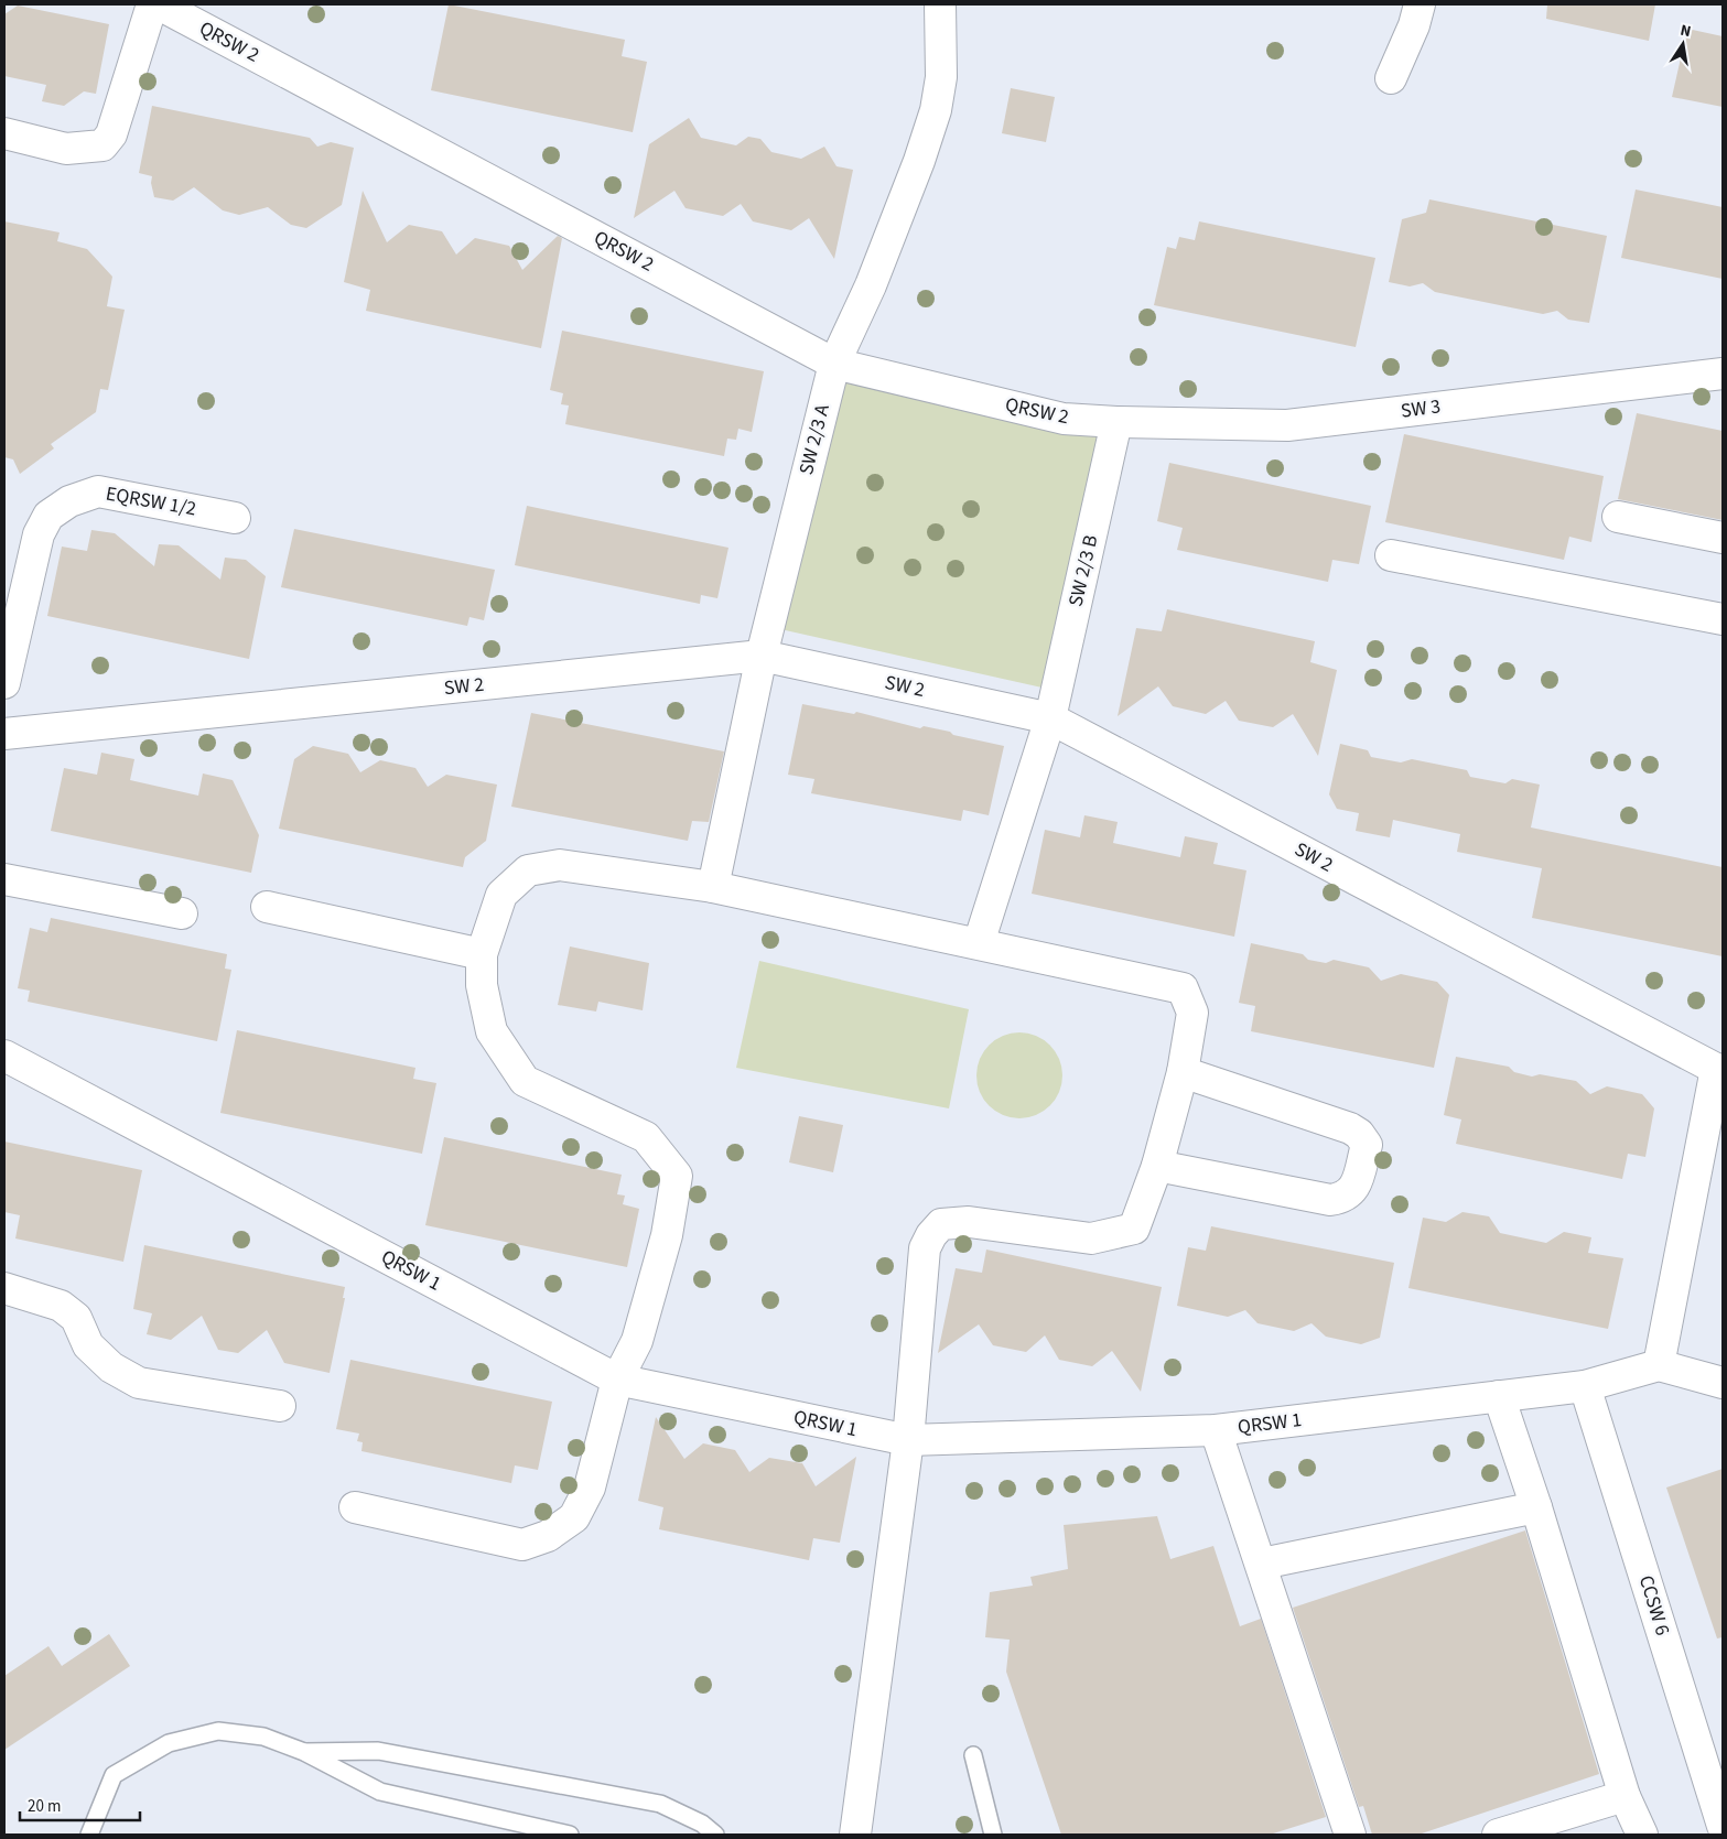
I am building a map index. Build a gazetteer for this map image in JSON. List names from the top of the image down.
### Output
{
  "streets": {
    "street": [
      "QRSW 2",
      "SW 3",
      "SW 2/3 A",
      "EQRSW 1/2",
      "SW 2/3 B",
      "SW 2",
      "QRSW 1",
      "CCSW 6"
    ]
  },
  "crossings": [
    ["QRSW 2", "SW 3"],
    ["QRSW 2", "SW 2/3 A"],
    ["QRSW 2", "SW 2/3 B"],
    ["SW 3", "SW 2/3 B"],
    ["SW 2/3 A", "SW 2"],
    ["SW 2/3 B", "SW 2"],
    ["QRSW 1", "CCSW 6"]
  ],
  "scale_bar": "20 m",
  "north": "top"
}
